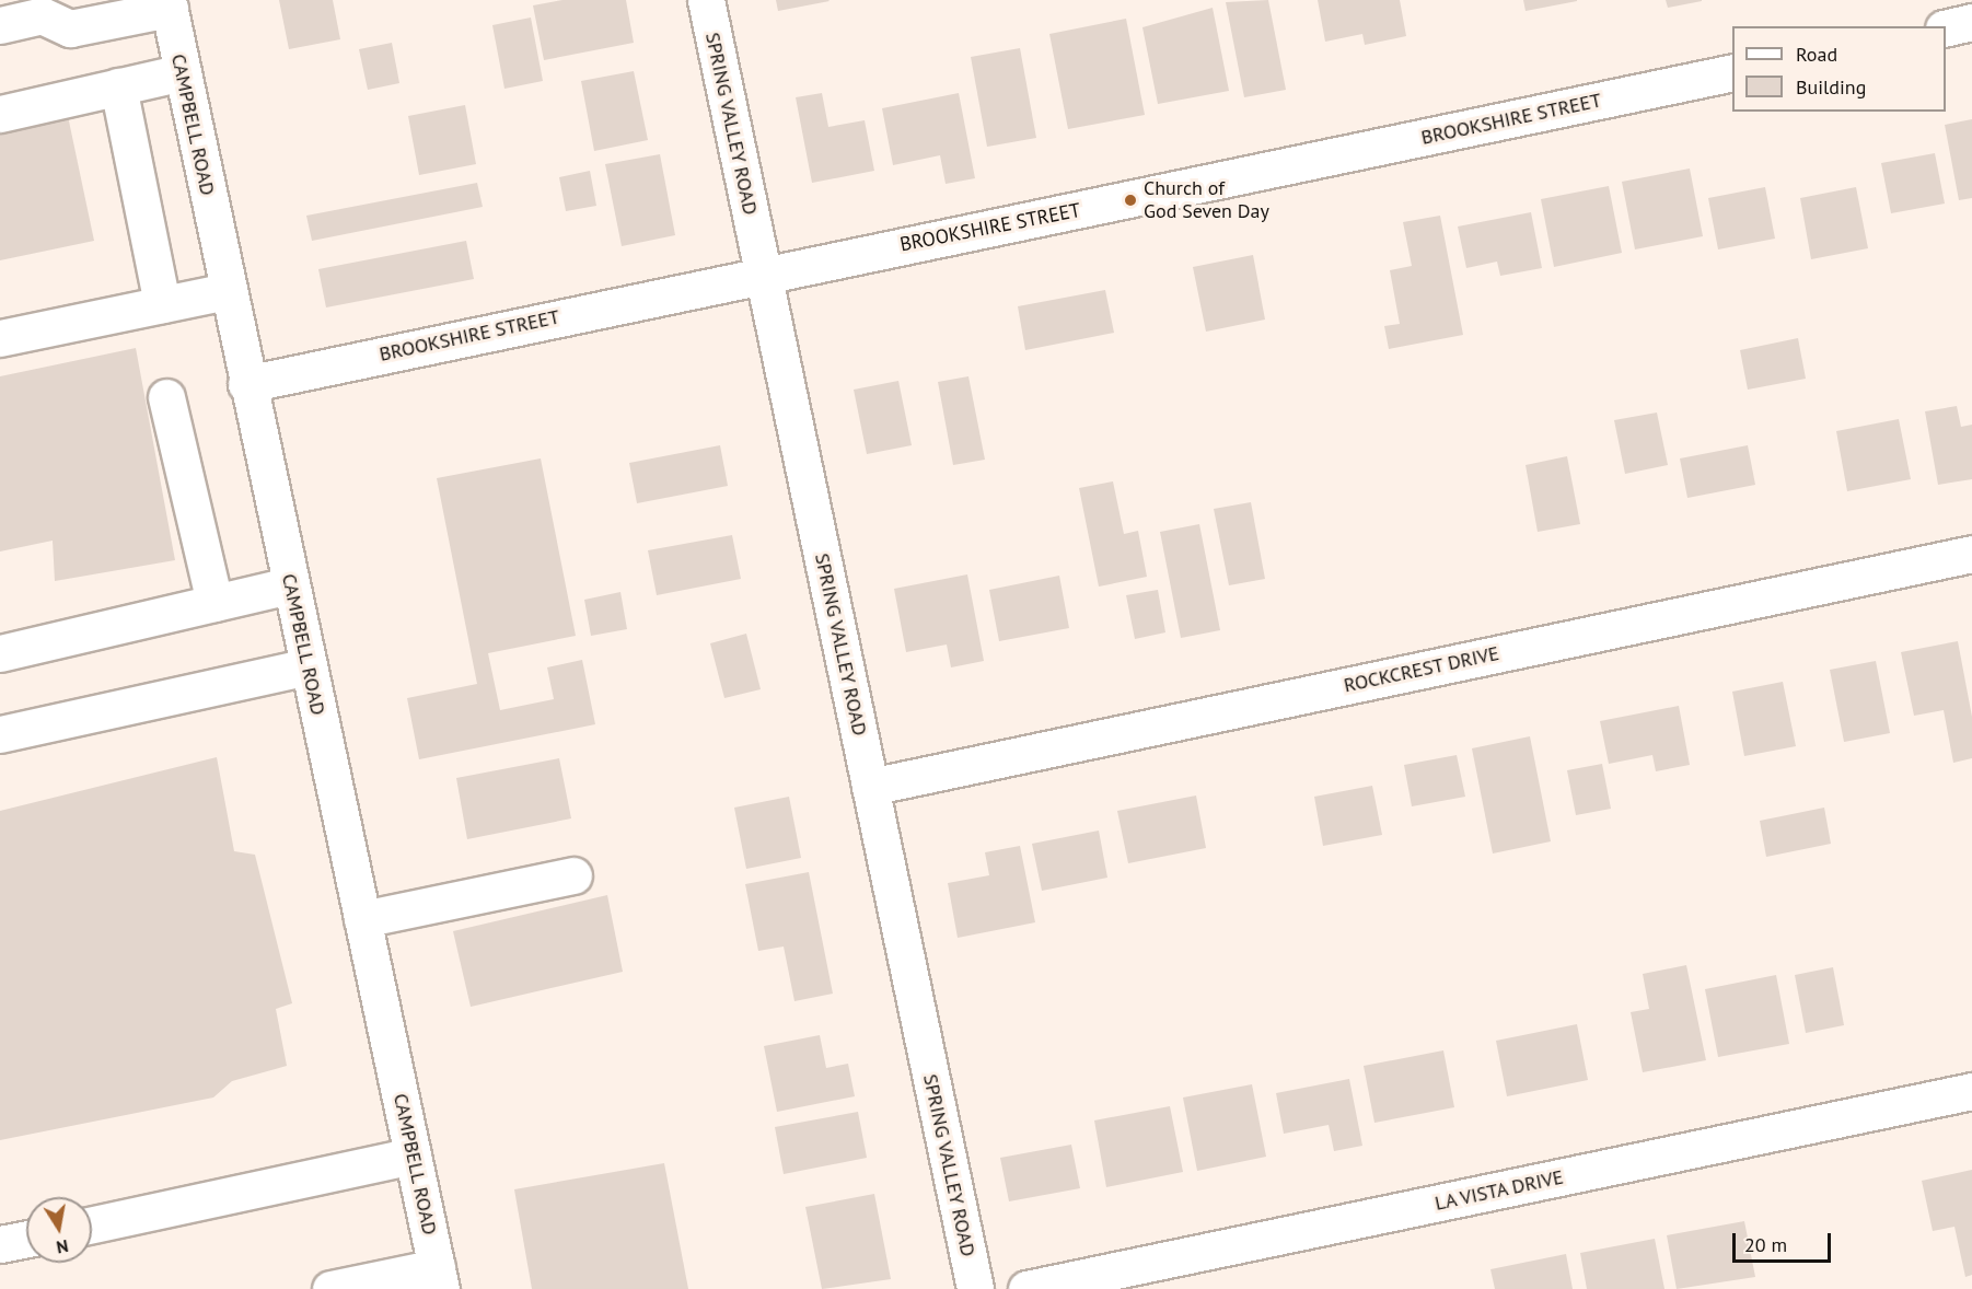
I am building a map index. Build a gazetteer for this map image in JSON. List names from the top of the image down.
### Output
{
  "streets": {
    "street": [
      "BROOKSHIRE STREET",
      "SPRING VALLEY ROAD",
      "CAMPBELL ROAD",
      "ROCKCREST DRIVE",
      "LA VISTA DRIVE"
    ]
  },
  "crossings": [
    ["BROOKSHIRE STREET", "SPRING VALLEY ROAD"],
    ["BROOKSHIRE STREET", "CAMPBELL ROAD"],
    ["SPRING VALLEY ROAD", "ROCKCREST DRIVE"]
  ],
  "places": ["Church of God Seven Day"],
  "legend": ["Road", "Building"],
  "scale_bar": "20 m",
  "north": "bottom"
}
